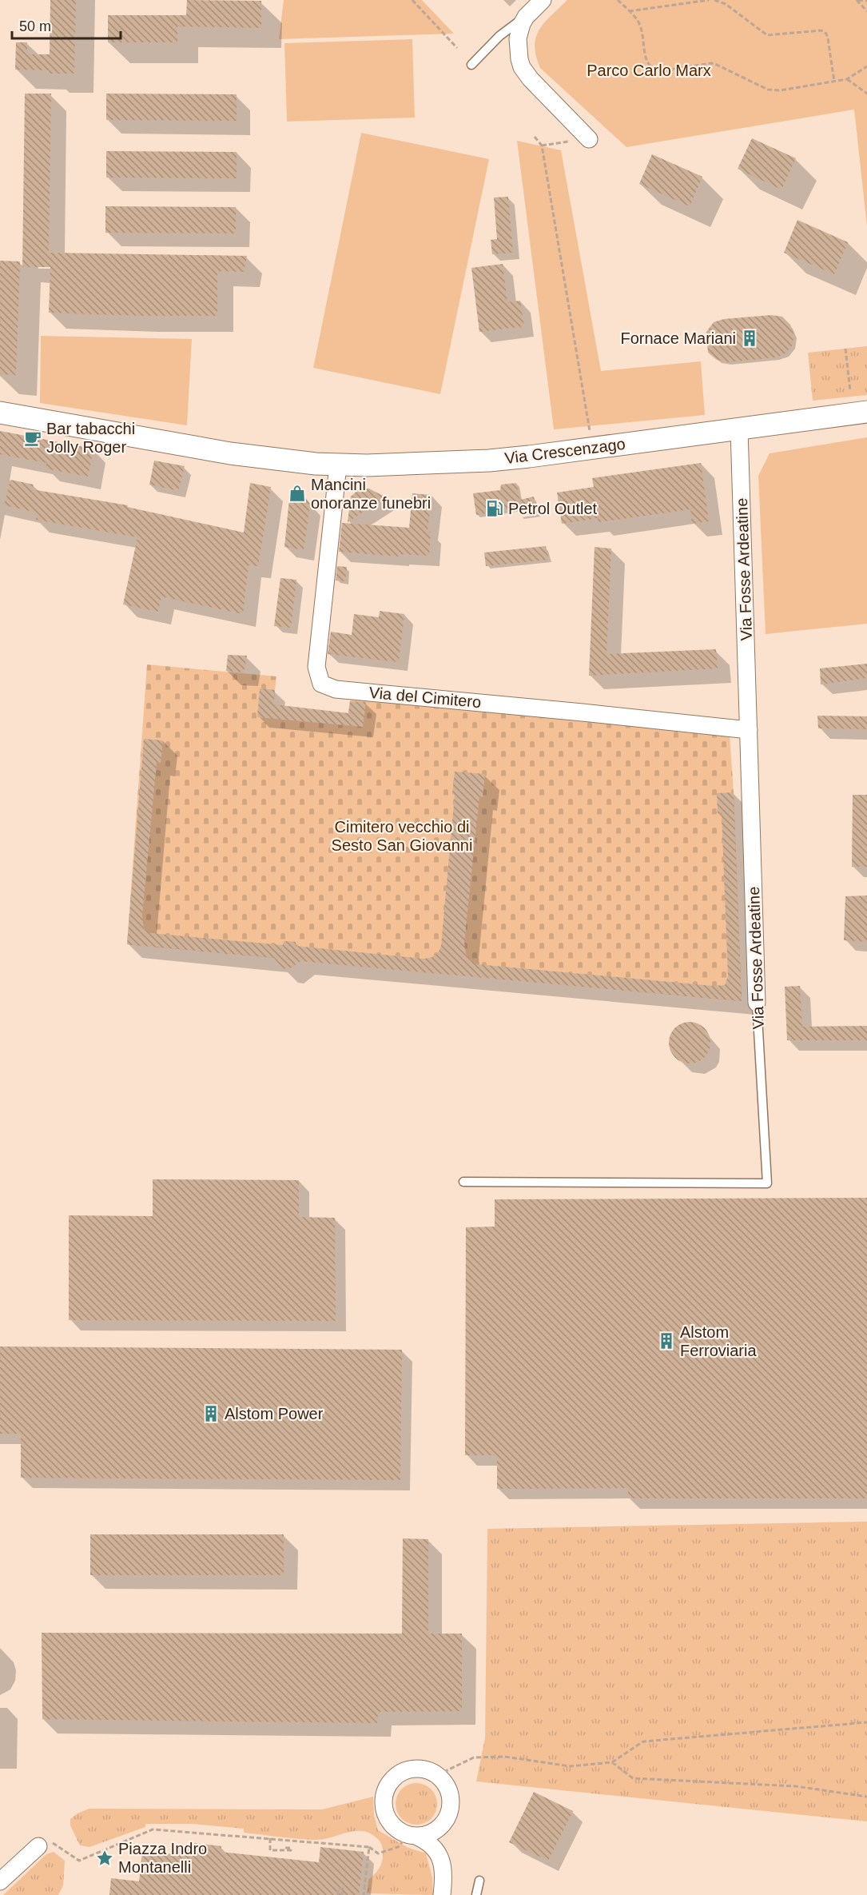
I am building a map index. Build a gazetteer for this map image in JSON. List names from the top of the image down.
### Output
{
  "streets": {
    "street": ["Via Crescenzago", "Via Fosse Ardeatine", "Via del Cimitero"]
  },
  "crossings": [
    ["Via Crescenzago", "Via Fosse Ardeatine"],
    ["Via Crescenzago", "Via del Cimitero"],
    ["Via Fosse Ardeatine", "Via del Cimitero"]
  ],
  "parks": ["Parco Carlo Marx", "Cimitero vecchio di Sesto San Giovanni"],
  "places": {
    "building": ["Fornace Mariani", "Alstom Ferroviaria", "Alstom Power"],
    "cafe": ["Bar tabacchi Jolly Roger"],
    "shop": ["Mancini onoranze funebri"],
    "fuel station": ["Petrol Outlet"],
    "place": ["Piazza Indro Montanelli"]
  },
  "scale_bar": "50 m"
}
